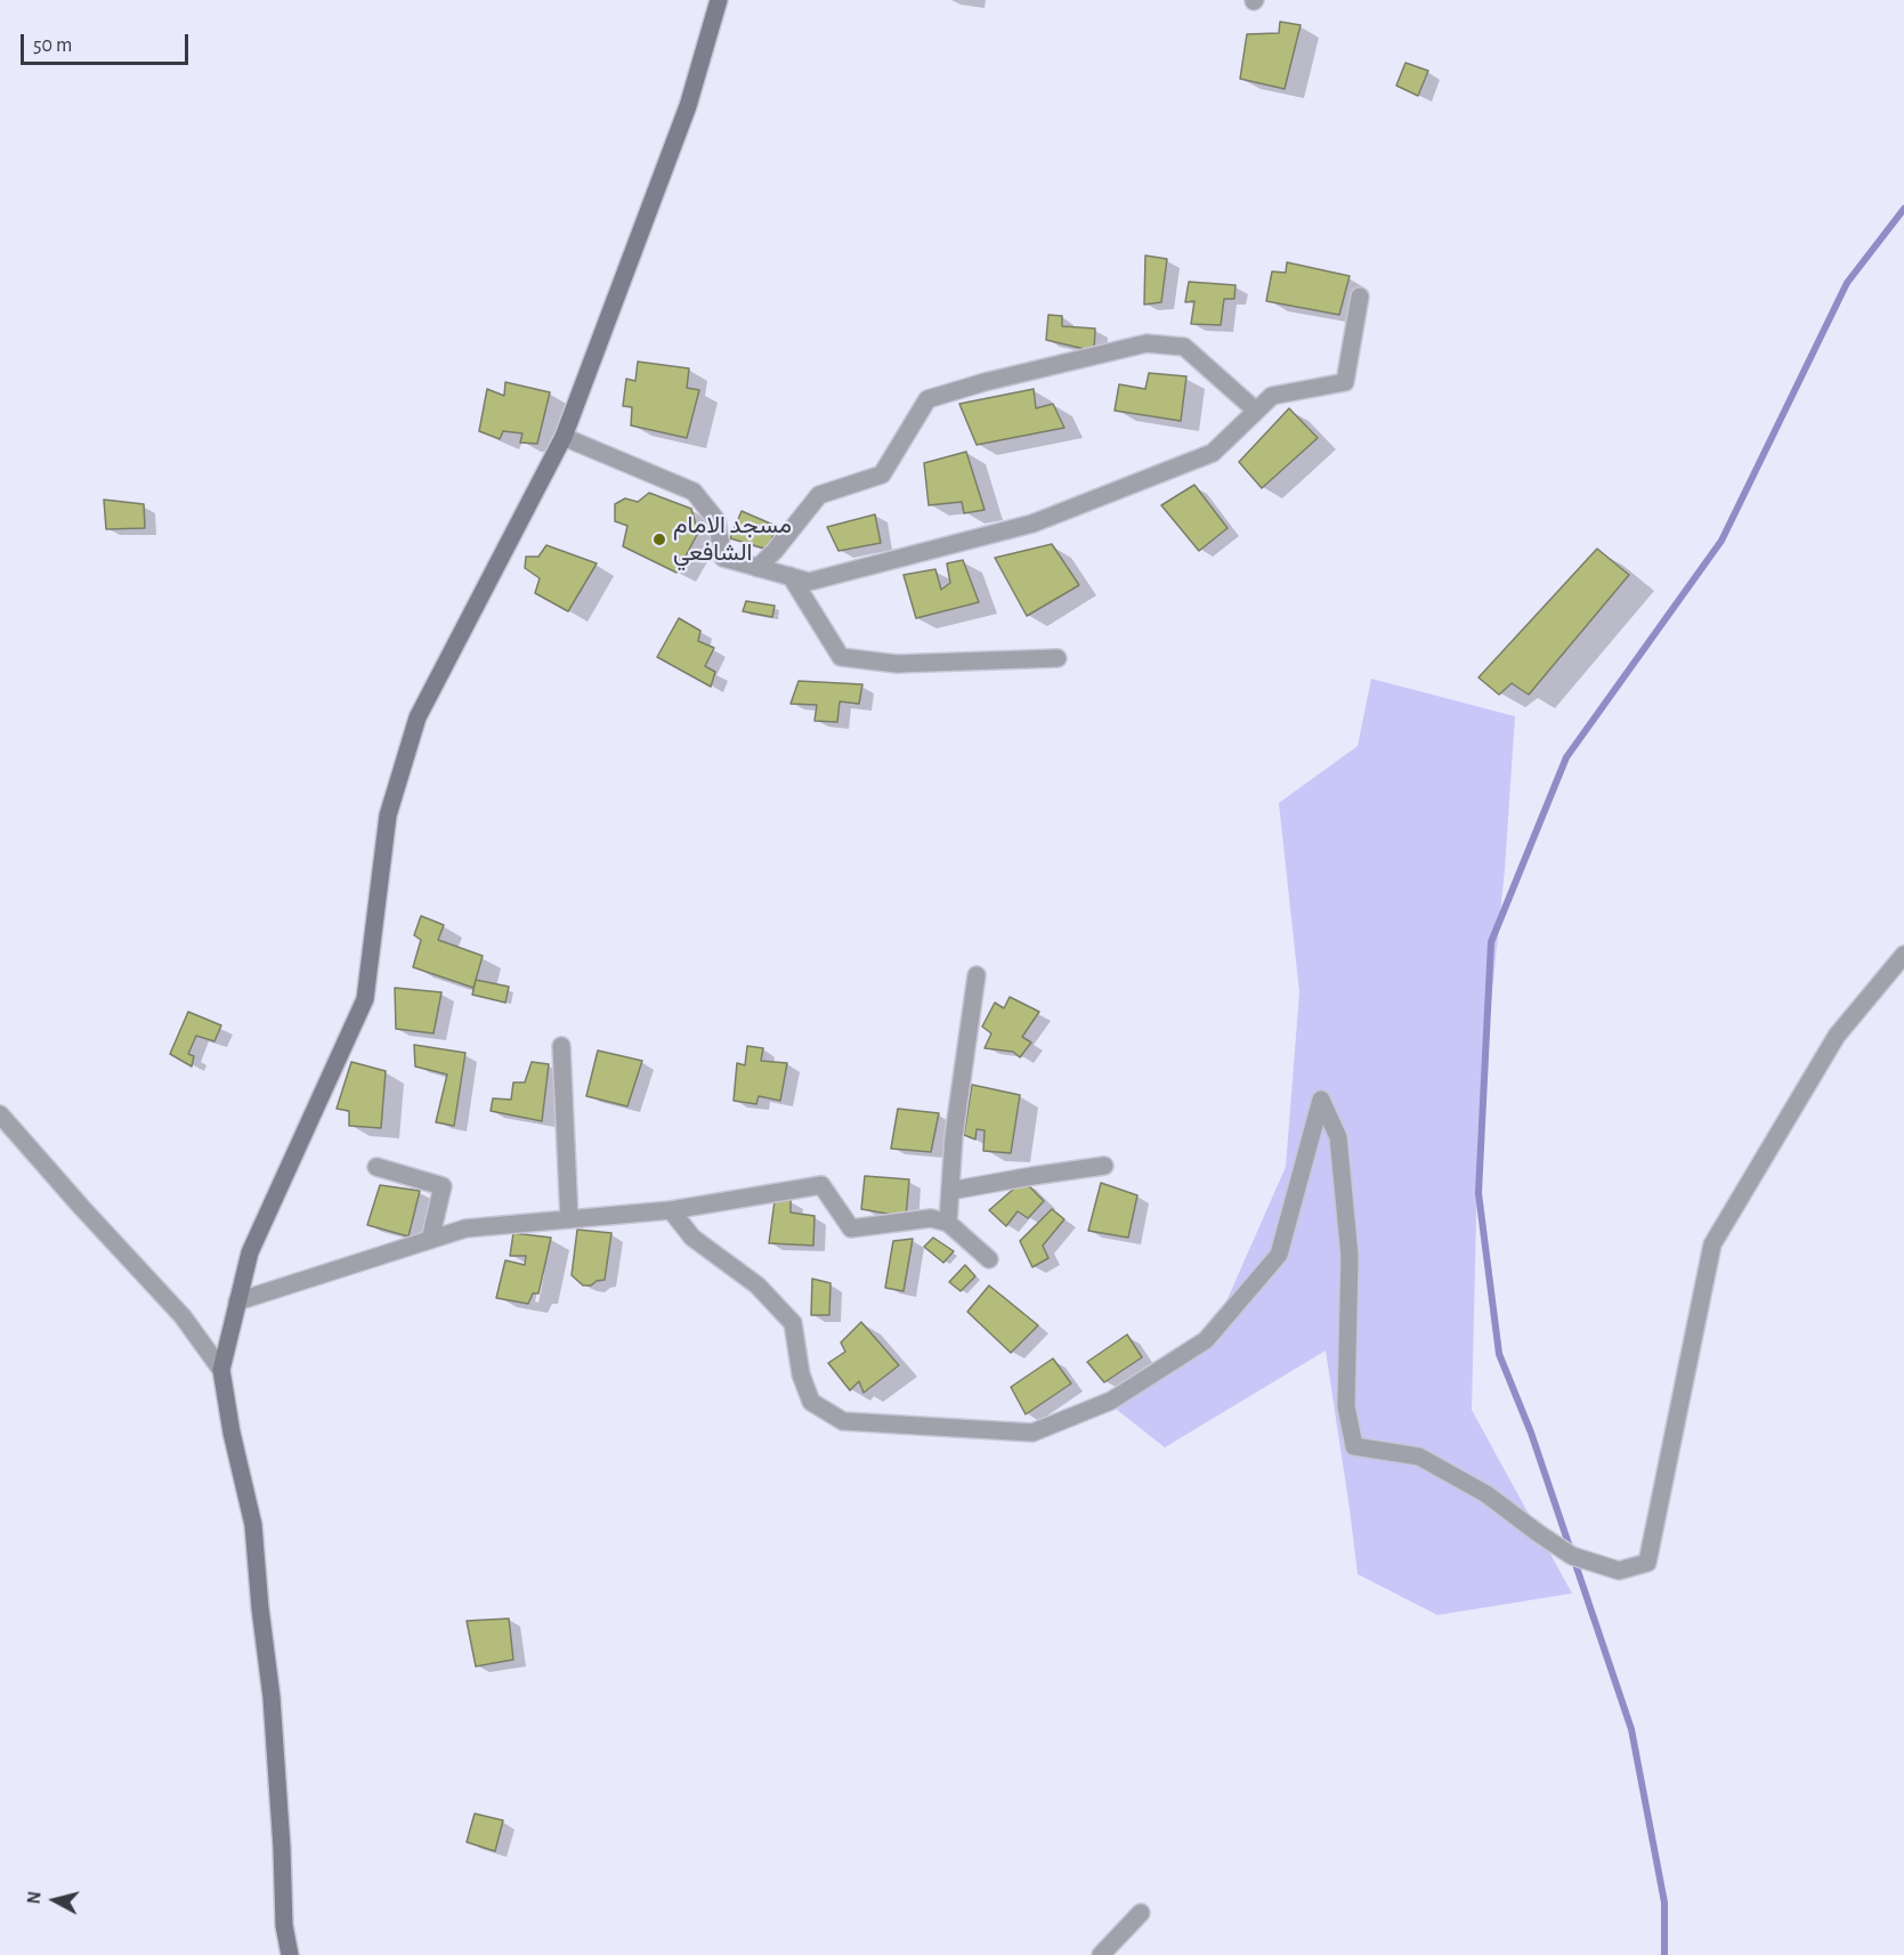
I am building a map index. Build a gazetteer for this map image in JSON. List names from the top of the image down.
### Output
{
  "places": ["مسجد الامام الشافعي"],
  "scale_bar": "50 m",
  "north": "left"
}
